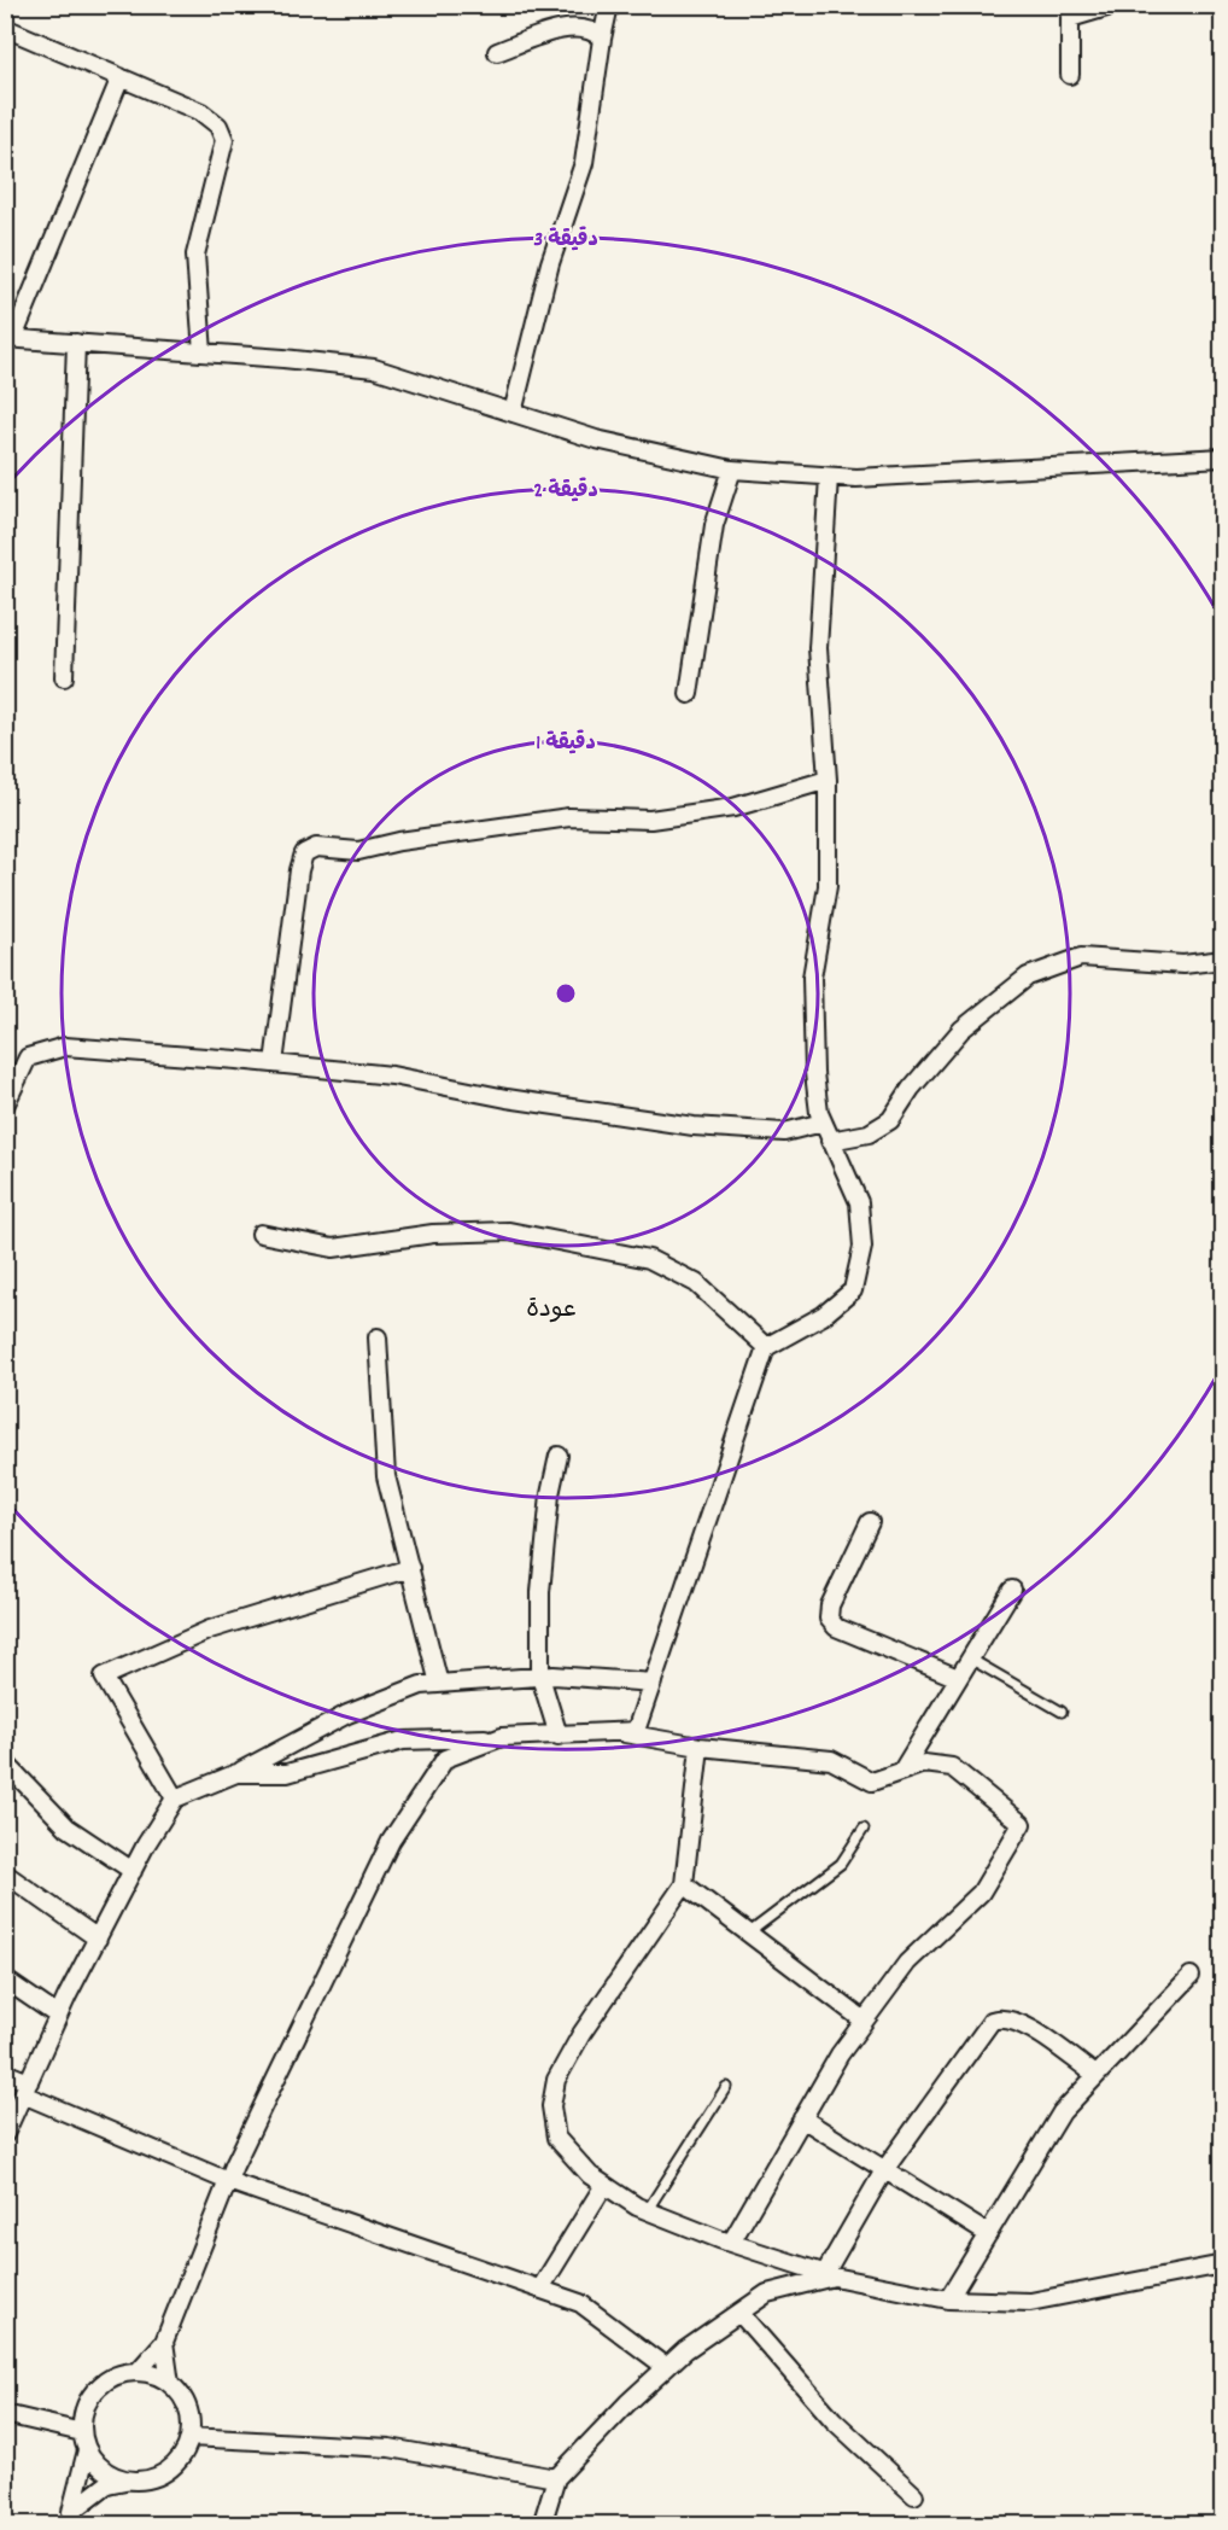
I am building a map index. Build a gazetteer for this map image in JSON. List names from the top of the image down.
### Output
{
  "districts": ["عودة"],
  "rings": ["3 دقيقة", "2 دقيقة", "1 دقيقة"]
}
